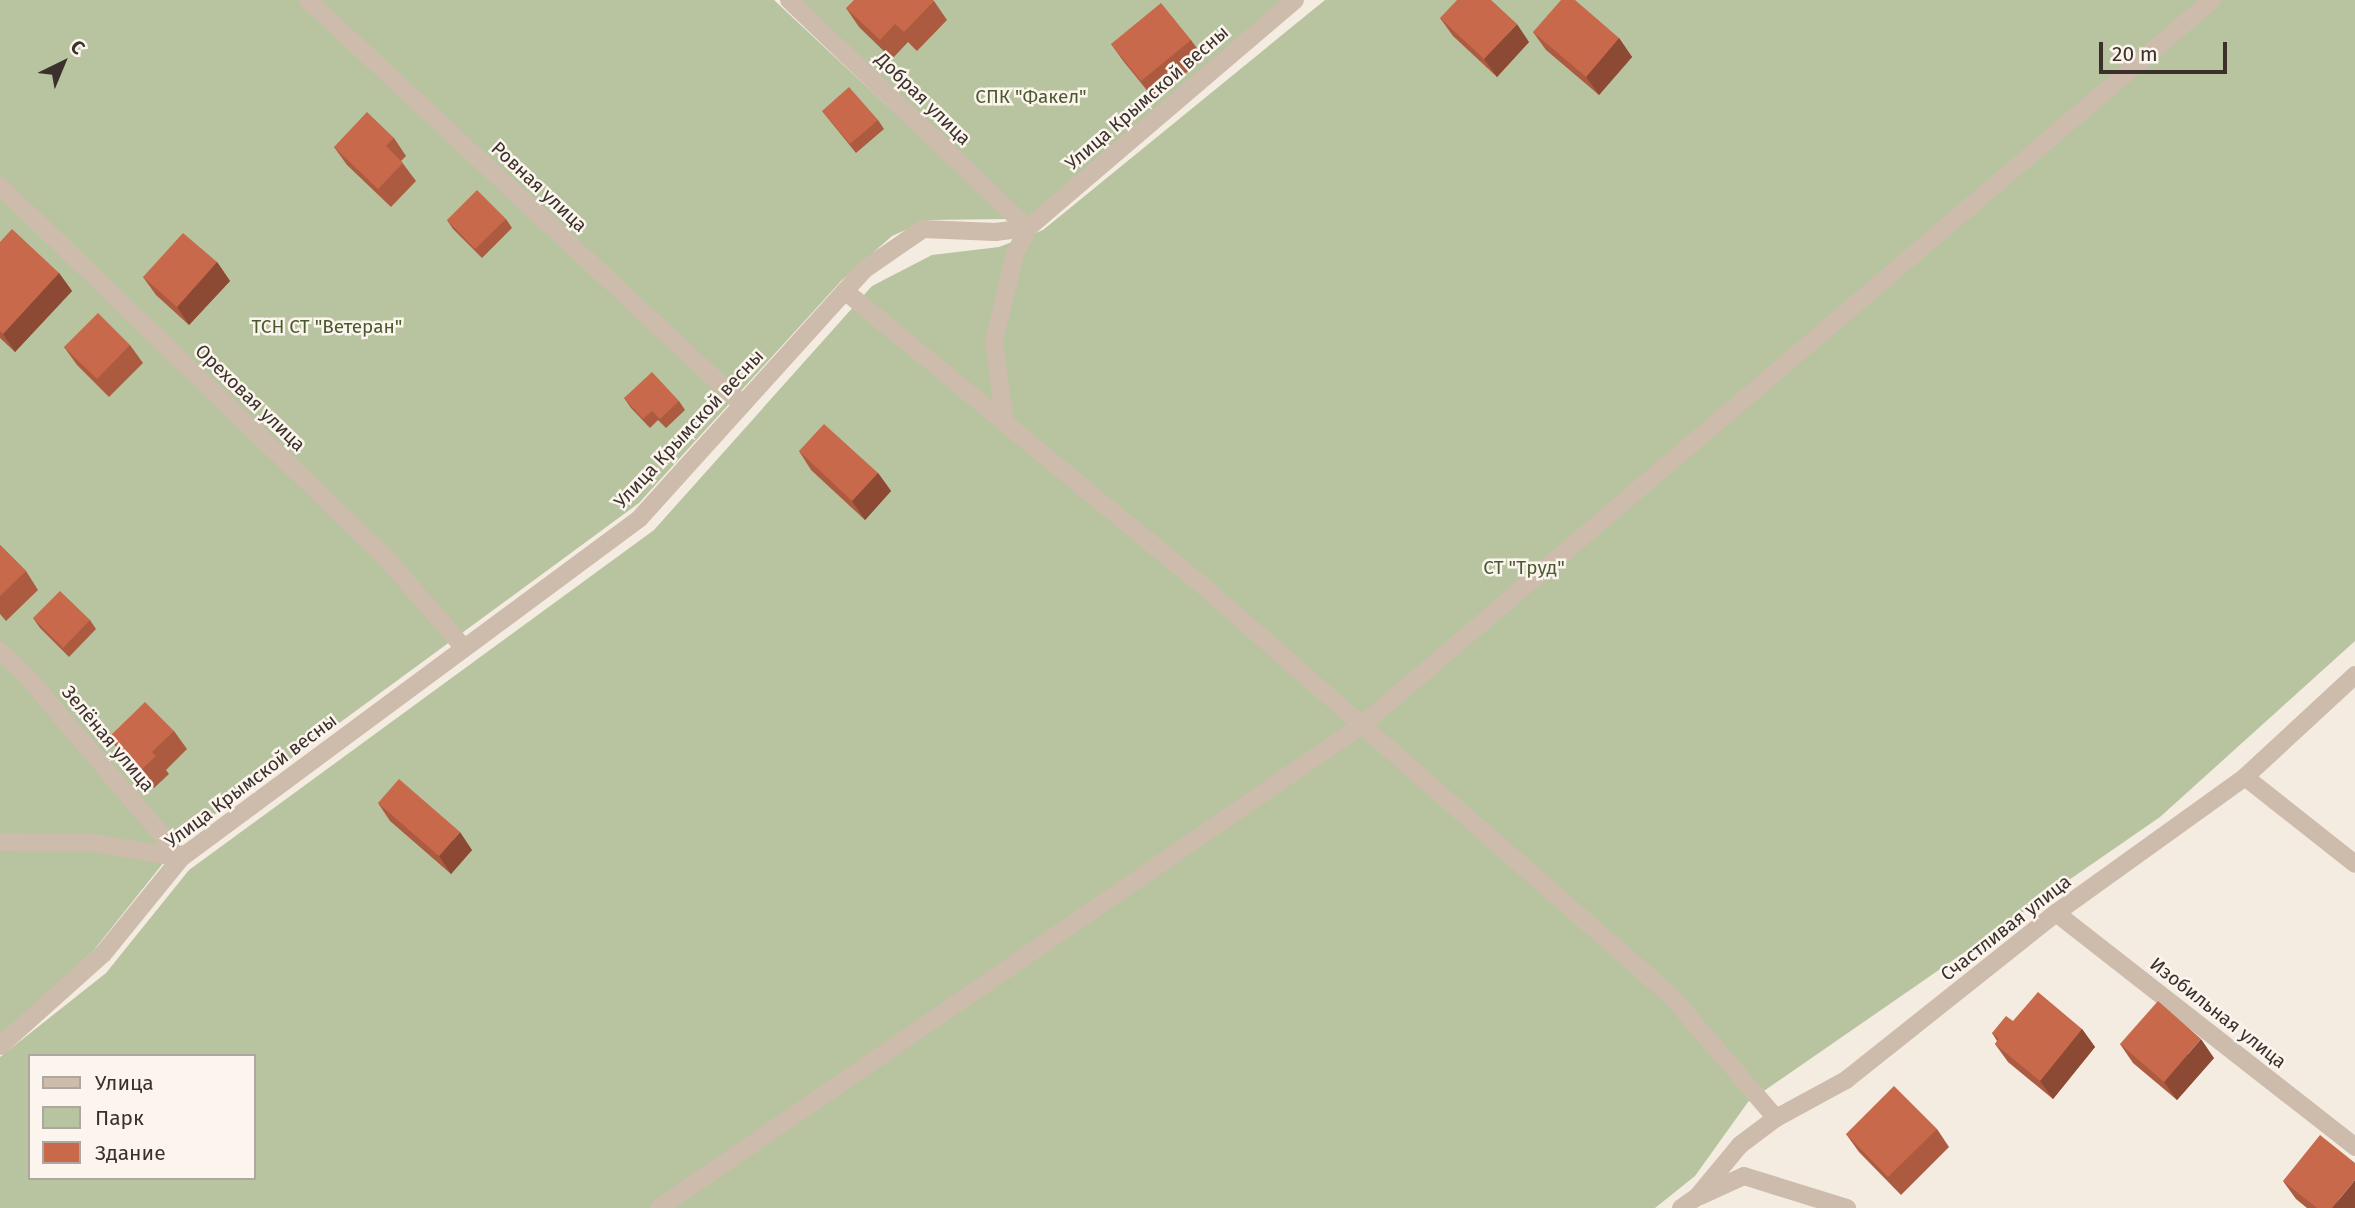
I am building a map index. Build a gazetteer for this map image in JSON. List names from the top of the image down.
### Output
{
  "streets": {
    "street": [
      "Улица Крымской весны",
      "Добрая улица",
      "Ровная улица",
      "Ореховая улица",
      "Зелёная улица",
      "Счастливая улица",
      "Изобильная улица"
    ]
  },
  "crossings": [
    ["Улица Крымской весны", "Добрая улица"],
    ["Улица Крымской весны", "Ровная улица"],
    ["Улица Крымской весны", "Ореховая улица"],
    ["Улица Крымской весны", "Зелёная улица"],
    ["Счастливая улица", "Изобильная улица"]
  ],
  "parks": ["СПК \"Факел\"", "ТСН СТ \"Ветеран\"", "СТ \"Труд\""],
  "legend": ["Улица", "Парк", "Здание"],
  "scale_bar": "20 m",
  "north": "top right"
}
